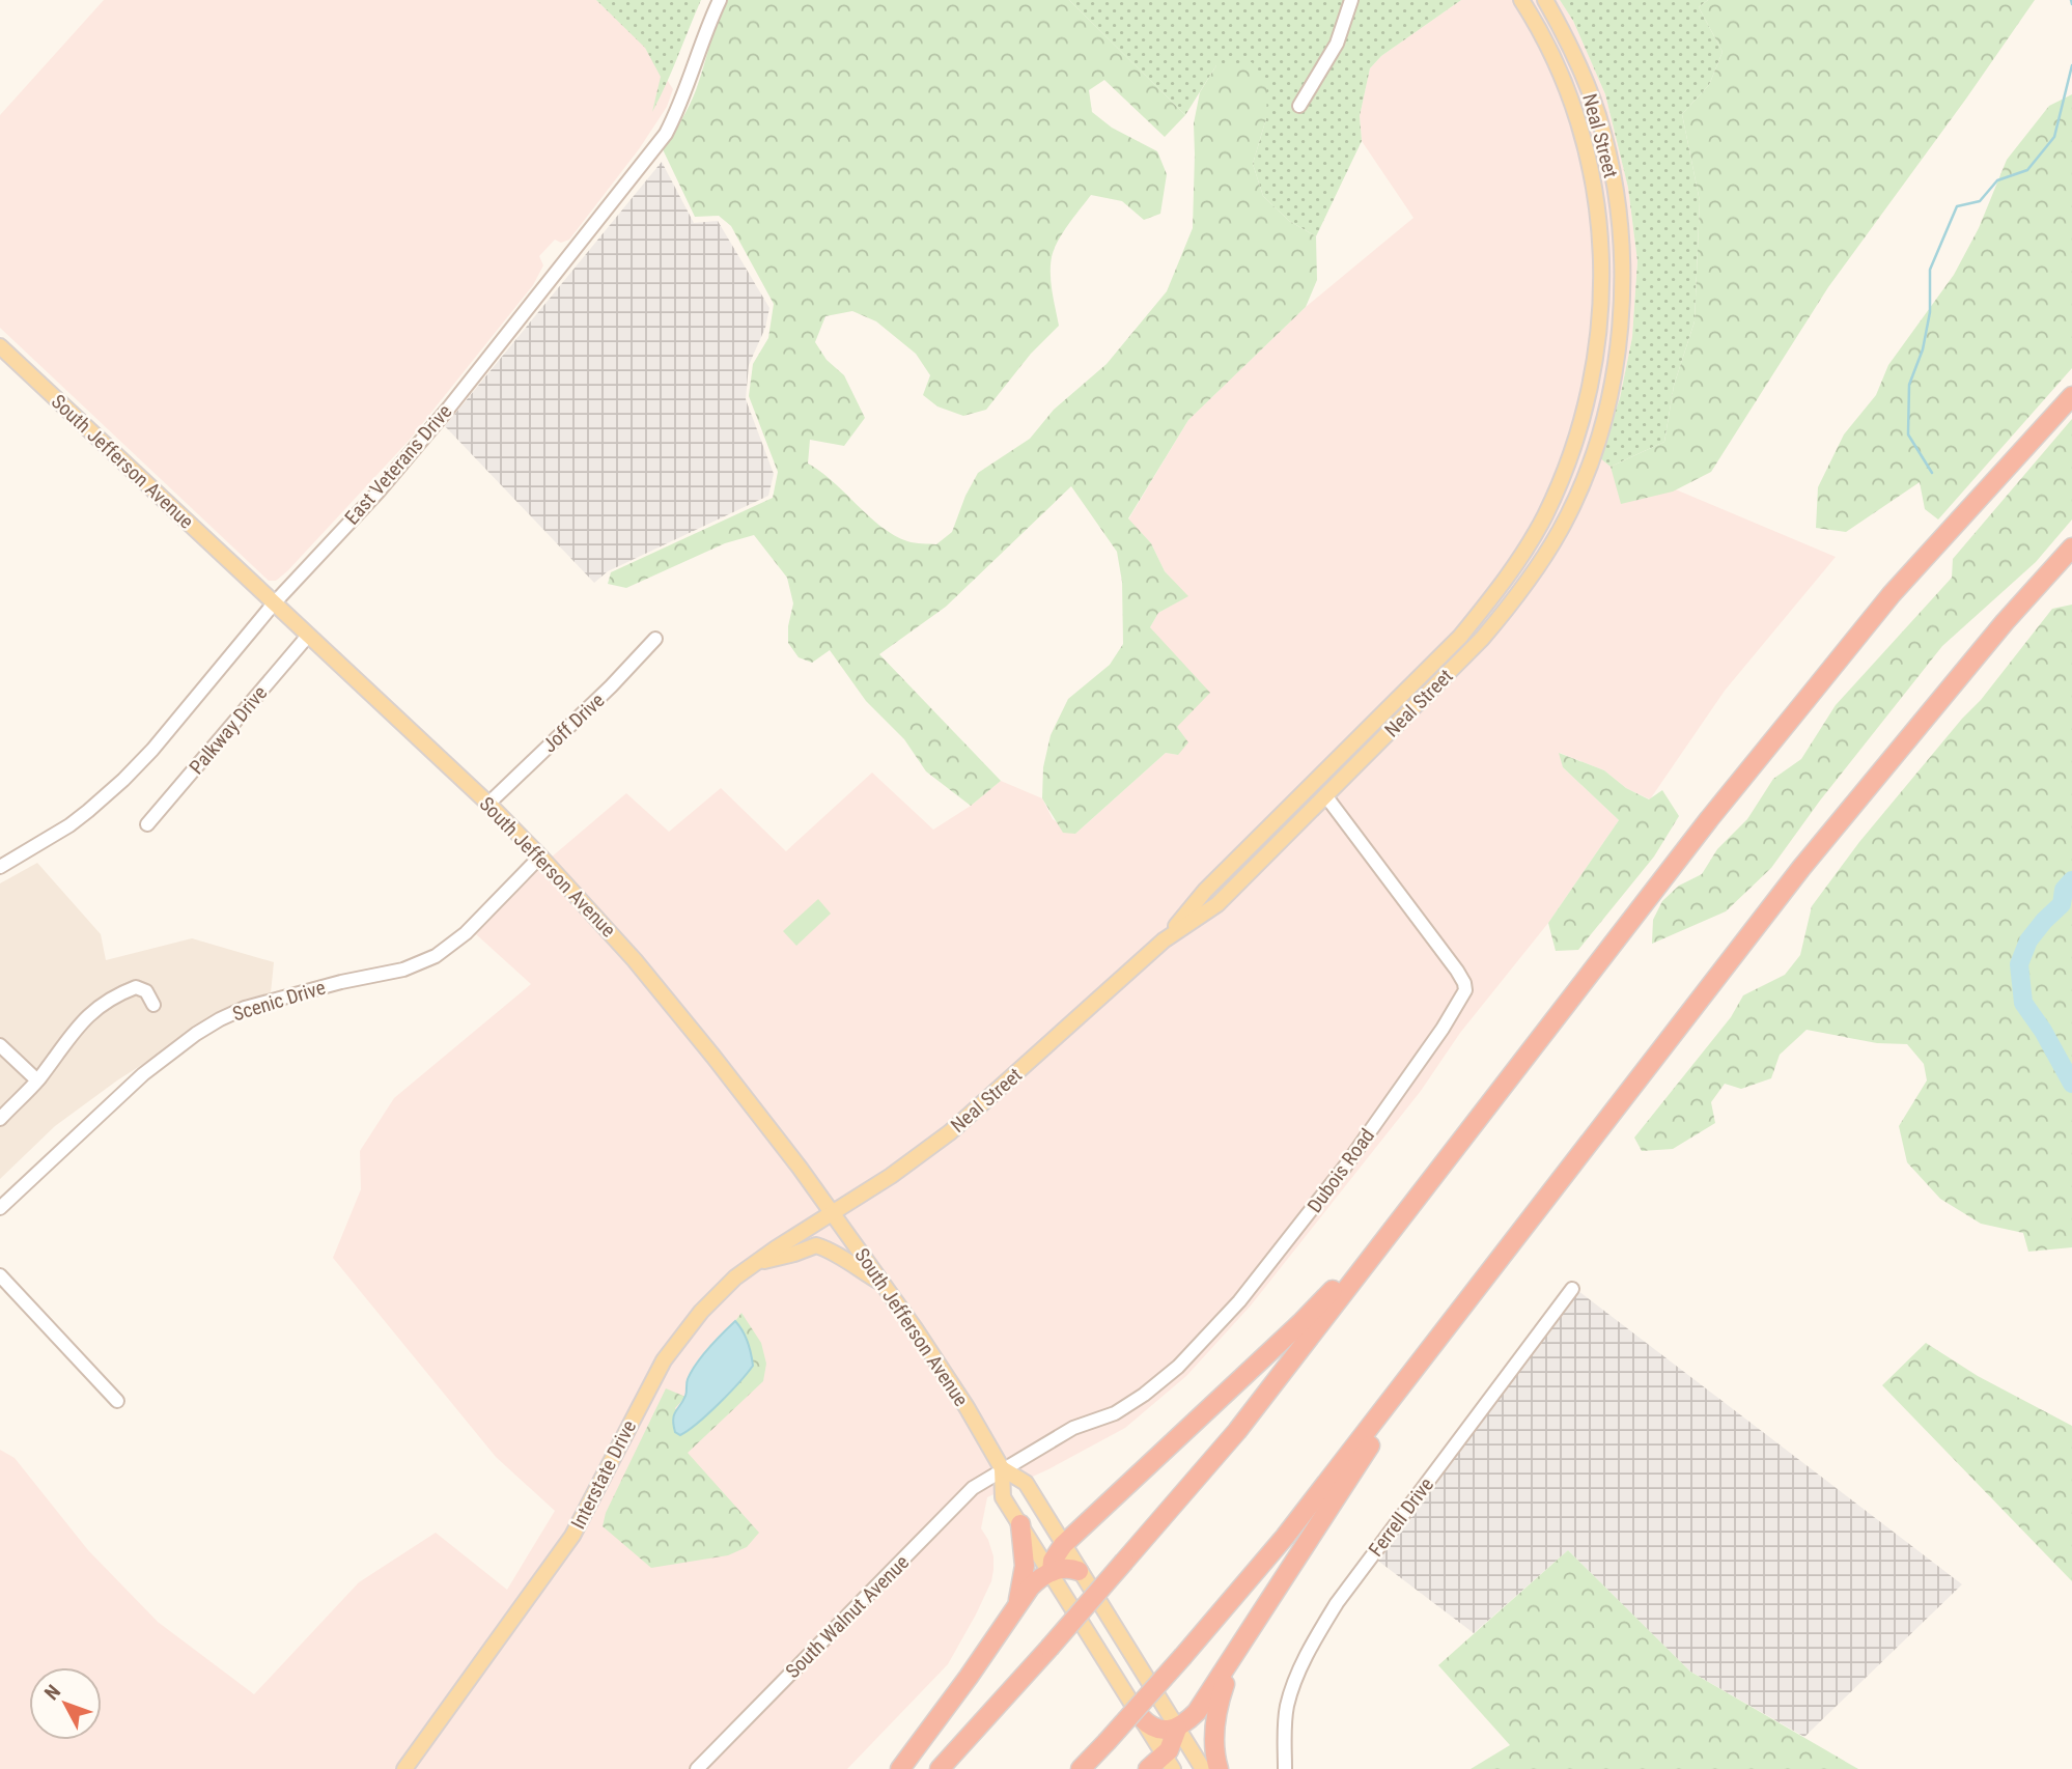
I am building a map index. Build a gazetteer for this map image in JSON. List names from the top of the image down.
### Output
{
  "streets": {
    "main road": ["Neal Street", "South Jefferson Avenue", "Interstate Drive"],
    "street": [
      "East Veterans Drive",
      "Joff Drive",
      "Palkway Drive",
      "Scenic Drive",
      "Dubois Road",
      "Ferrell Drive",
      "South Walnut Avenue"
    ]
  },
  "crossings": [
    ["Neal Street", "South Jefferson Avenue"],
    ["Neal Street", "Dubois Road"],
    ["Neal Street", "Interstate Drive"],
    ["South Jefferson Avenue", "East Veterans Drive"],
    ["South Jefferson Avenue", "Joff Drive"],
    ["South Jefferson Avenue", "Palkway Drive"],
    ["South Jefferson Avenue", "Scenic Drive"],
    ["South Jefferson Avenue", "Dubois Road"],
    ["South Jefferson Avenue", "Interstate Drive"],
    ["South Jefferson Avenue", "South Walnut Avenue"],
    ["Dubois Road", "South Walnut Avenue"]
  ],
  "north": "top left"
}
